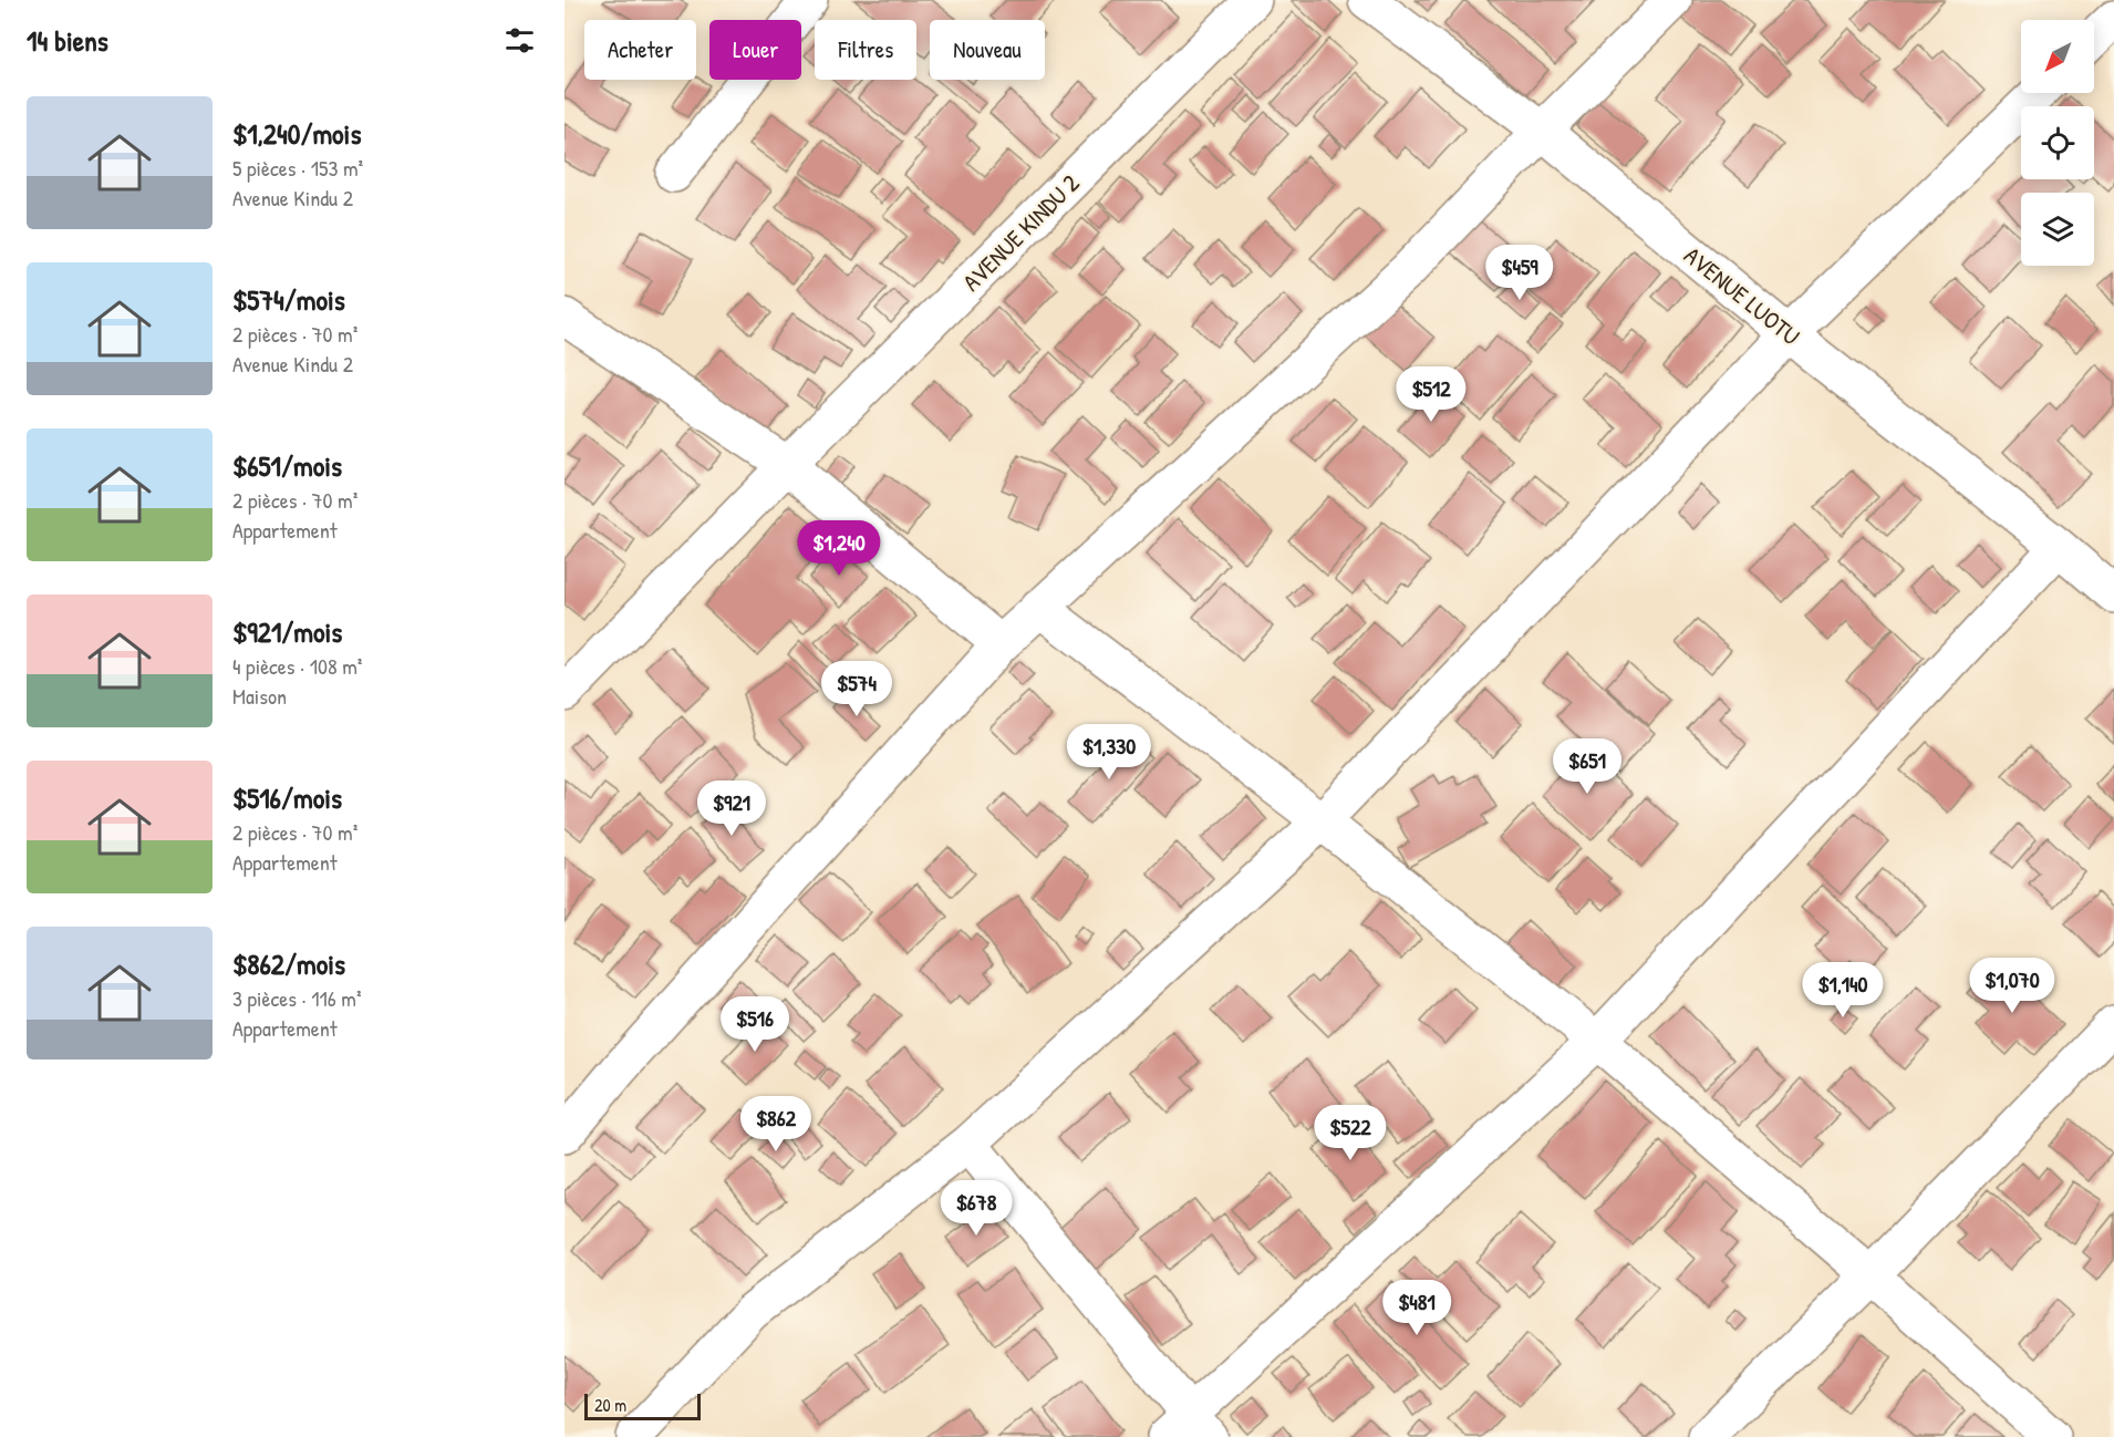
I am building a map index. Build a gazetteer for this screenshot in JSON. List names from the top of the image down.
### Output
{
  "streets": {
    "street": ["AVENUE KINDU 2", "AVENUE LUOTU"]
  },
  "scale_bar": "20 m",
  "north": "bottom left",
  "page": {
    "heading": "14 biens",
    "chip": [
      "Acheter",
      "Louer",
      "Filtres",
      "Nouveau"
    ],
    "list": [
      {
        "name": "$1,240/mois",
        "note": "5 pièces · 153 m² · Avenue Kindu 2"
      },
      {
        "name": "$574/mois",
        "note": "2 pièces · 70 m² · Avenue Kindu 2"
      },
      {
        "name": "$651/mois",
        "note": "2 pièces · 70 m² · Appartement"
      },
      {
        "name": "$921/mois",
        "note": "4 pièces · 108 m² · Maison"
      },
      {
        "name": "$516/mois",
        "note": "2 pièces · 70 m² · Appartement"
      },
      {
        "name": "$862/mois",
        "note": "3 pièces · 116 m² · Appartement"
      }
    ],
    "price": [
      "$459",
      "$512",
      "$1,240",
      "$574",
      "$1,330",
      "$651",
      "$921",
      "$1,070",
      "$1,140",
      "$516",
      "$862",
      "$522",
      "$678",
      "$481"
    ],
    "scale": "20 m"
  }
}
